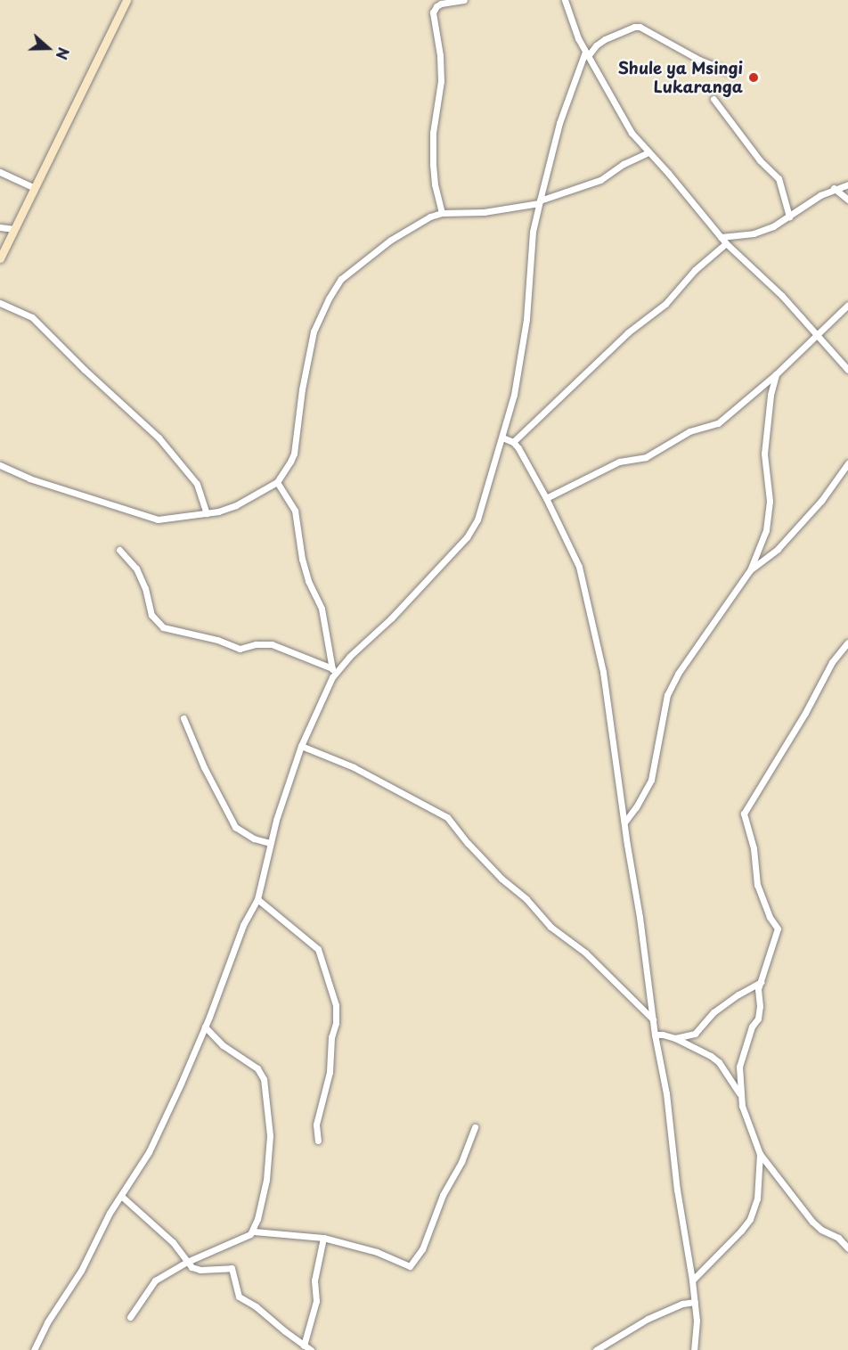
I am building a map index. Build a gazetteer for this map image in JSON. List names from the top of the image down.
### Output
{
  "places": ["Shule ya Msingi Lukaranga"],
  "north": "right"
}
